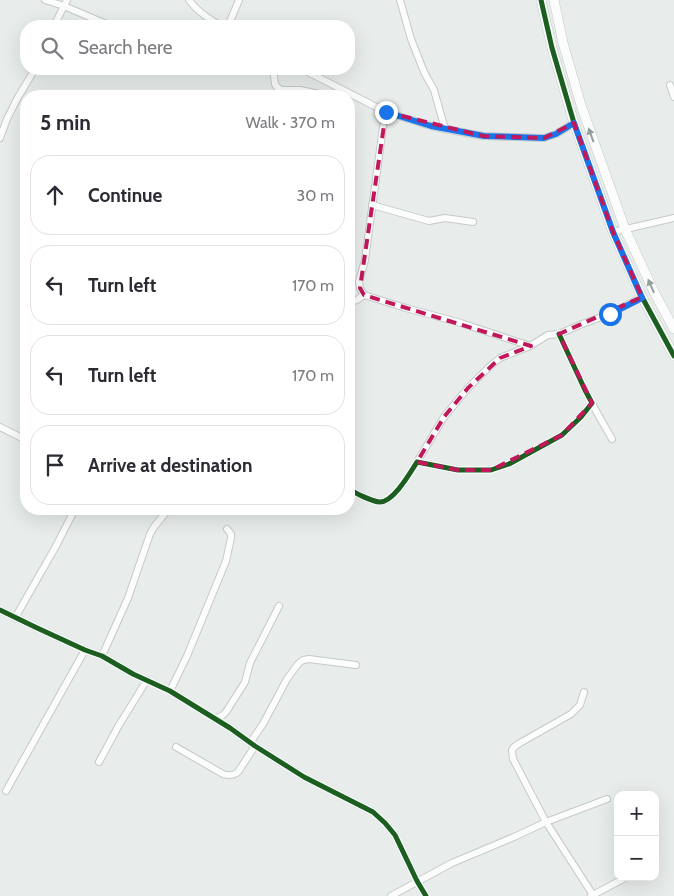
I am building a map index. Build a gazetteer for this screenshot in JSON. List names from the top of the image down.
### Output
{
  "page": {
    "search": "Search here",
    "heading": ["5 min", "Walk · 370 m"],
    "list": [
      ["Continue", "30 m"],
      ["Turn left", "170 m"],
      ["Turn left", "170 m"],
      "Arrive at destination"
    ],
    "map_buttons": ["+", "−"]
  }
}
